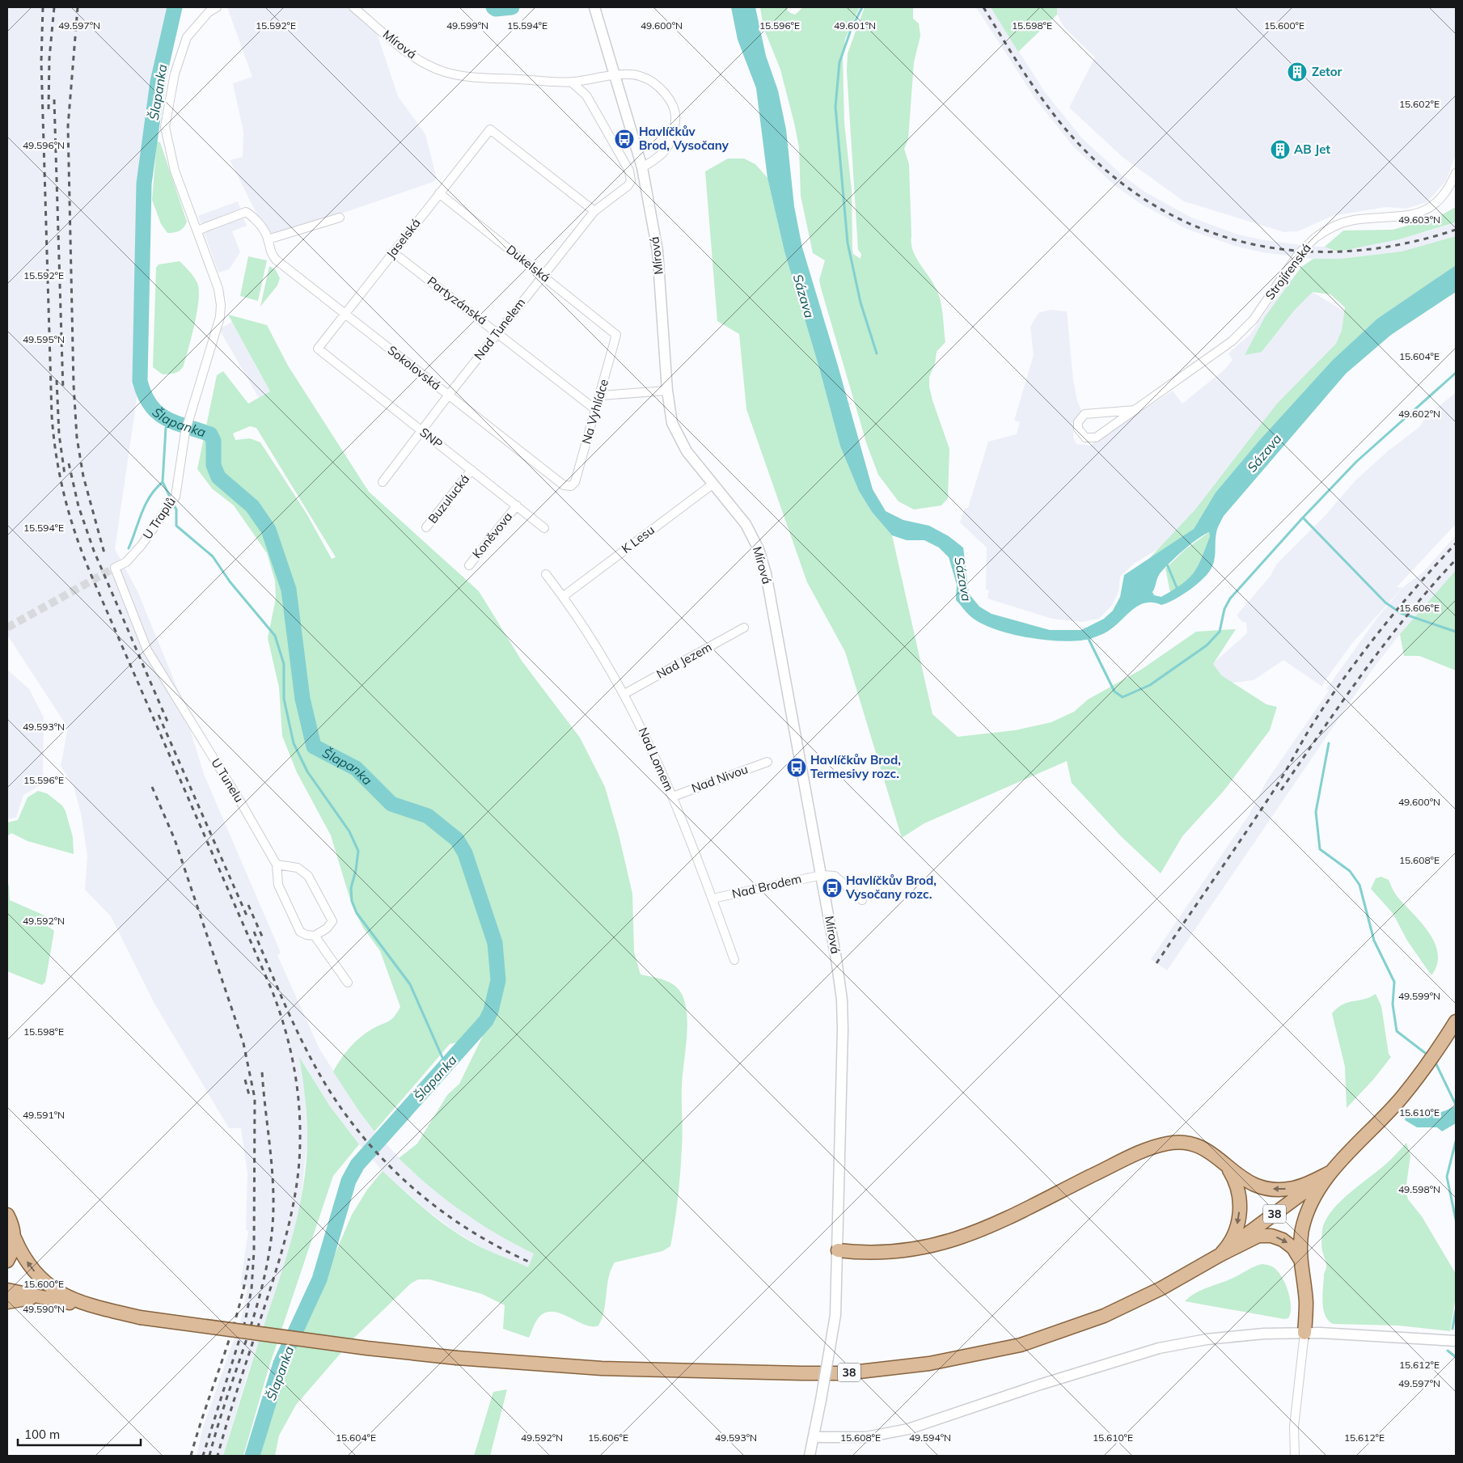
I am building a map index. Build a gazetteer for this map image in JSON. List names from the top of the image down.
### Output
{
  "streets": {
    "main road": ["38"],
    "street": [
      "Mírová",
      "Jaselská",
      "Dukelská",
      "Strojírenská",
      "Partyzánská",
      "Nad Tunelem",
      "Sokolovská",
      "Na Vyhlídce",
      "SNP",
      "Buzulucká",
      "U Traplů",
      "Koněvova",
      "K Lesu",
      "Nad Jezem",
      "Nad Lomem",
      "Nad Nivou",
      "U Tunelu",
      "Nad Brodem"
    ]
  },
  "crossings": [
    ["Mírová", "Nad Tunelem"],
    ["Mírová", "K Lesu"],
    ["Mírová", "Nad Brodem"],
    ["Jaselská", "Dukelská"],
    ["Jaselská", "Partyzánská"],
    ["Jaselská", "Nad Tunelem"],
    ["Jaselská", "Sokolovská"],
    ["Jaselská", "SNP"],
    ["Dukelská", "Nad Tunelem"],
    ["Dukelská", "Na Vyhlídce"],
    ["Partyzánská", "Nad Tunelem"],
    ["Partyzánská", "Na Vyhlídce"],
    ["Nad Tunelem", "Sokolovská"],
    ["Nad Tunelem", "SNP"],
    ["Sokolovská", "Na Vyhlídce"],
    ["Sokolovská", "U Traplů"],
    ["SNP", "Buzulucká"],
    ["SNP", "Koněvova"],
    ["U Traplů", "U Tunelu"],
    ["K Lesu", "Nad Lomem"],
    ["Nad Jezem", "Nad Lomem"],
    ["Nad Lomem", "Nad Nivou"],
    ["Nad Lomem", "Nad Brodem"]
  ],
  "water": ["Šlapanka", "Sázava"],
  "places": {
    "building": ["Zetor", "AB Jet"],
    "bus stop": ["Havlíčkův Brod, Vysočany", "Havlíčkův Brod, Termesivy rozc.", "Havlíčkův Brod, Vysočany rozc."]
  },
  "scale_bar": "100 m",
  "coordinates": [
    "49.597°N",
    "15.592°E",
    "49.599°N",
    "15.594°E",
    "49.600°N",
    "15.596°E",
    "49.601°N",
    "15.598°E",
    "15.600°E",
    "15.602°E",
    "49.596°N",
    "49.603°N",
    "49.595°N",
    "15.604°E",
    "49.602°N",
    "15.606°E",
    "49.593°N",
    "15.608°E",
    "49.592°N",
    "15.610°E",
    "49.591°N",
    "49.598°N",
    "49.590°N",
    "15.612°E",
    "49.594°N"
  ]
}
